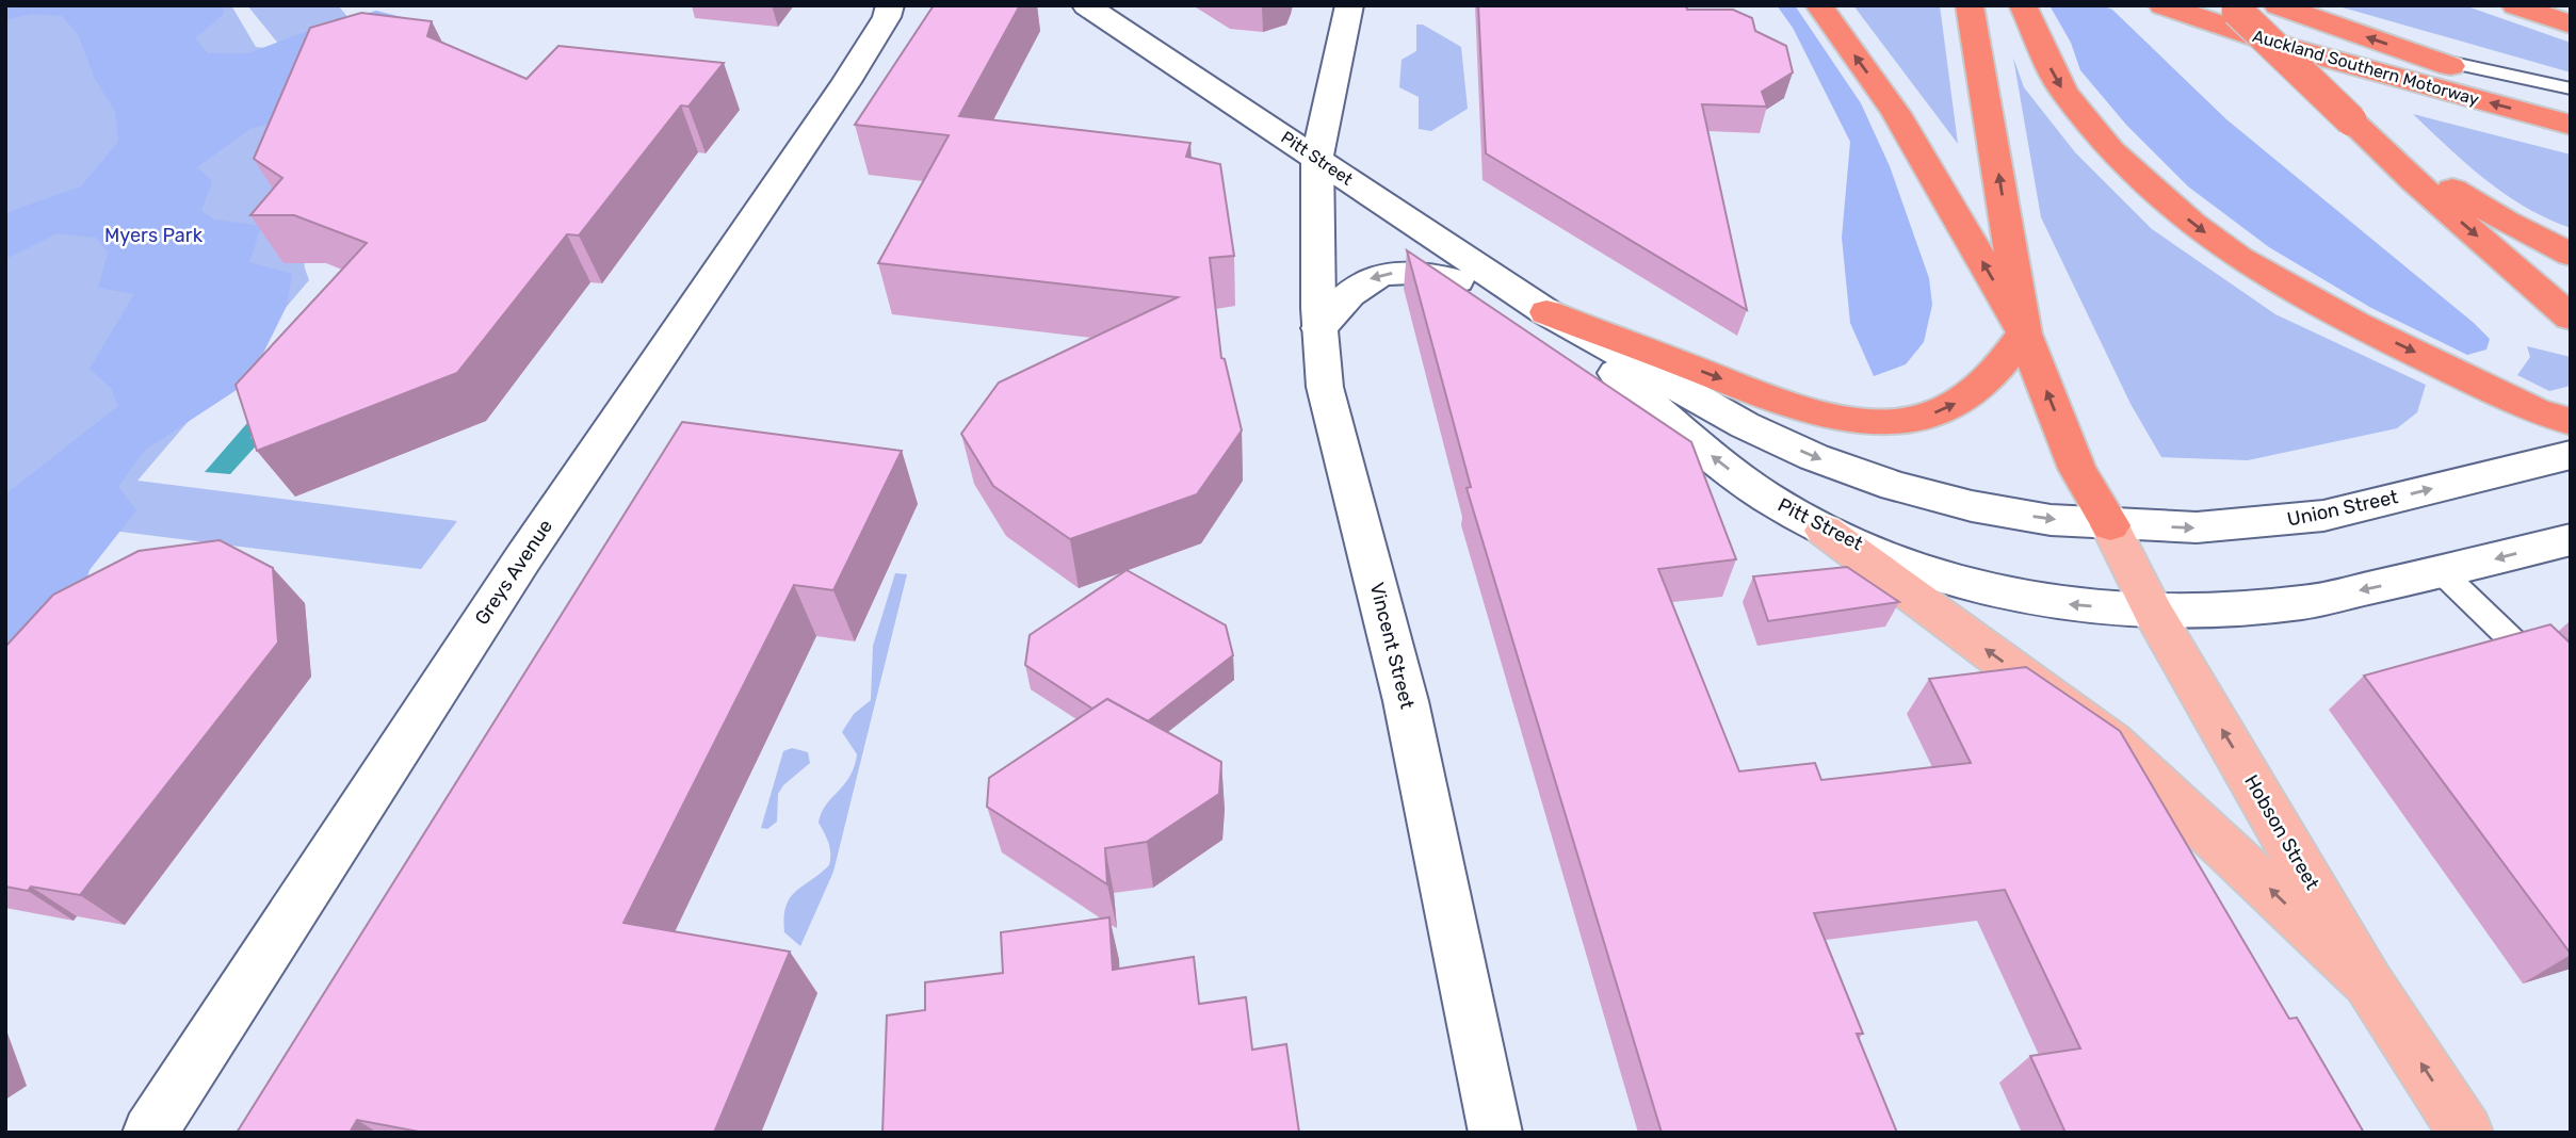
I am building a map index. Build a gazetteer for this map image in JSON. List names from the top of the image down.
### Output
{
  "streets": {
    "highway": ["Auckland Southern Motorway"],
    "main road": [
      "Pitt Street",
      "Union Street",
      "Greys Avenue",
      "Vincent Street",
      "Hobson Street"
    ]
  },
  "crossings": [
    ["Pitt Street", "Union Street"],
    ["Pitt Street", "Vincent Street"],
    ["Pitt Street", "Hobson Street"],
    ["Union Street", "Hobson Street"]
  ],
  "parks": ["Myers Park"]
}
